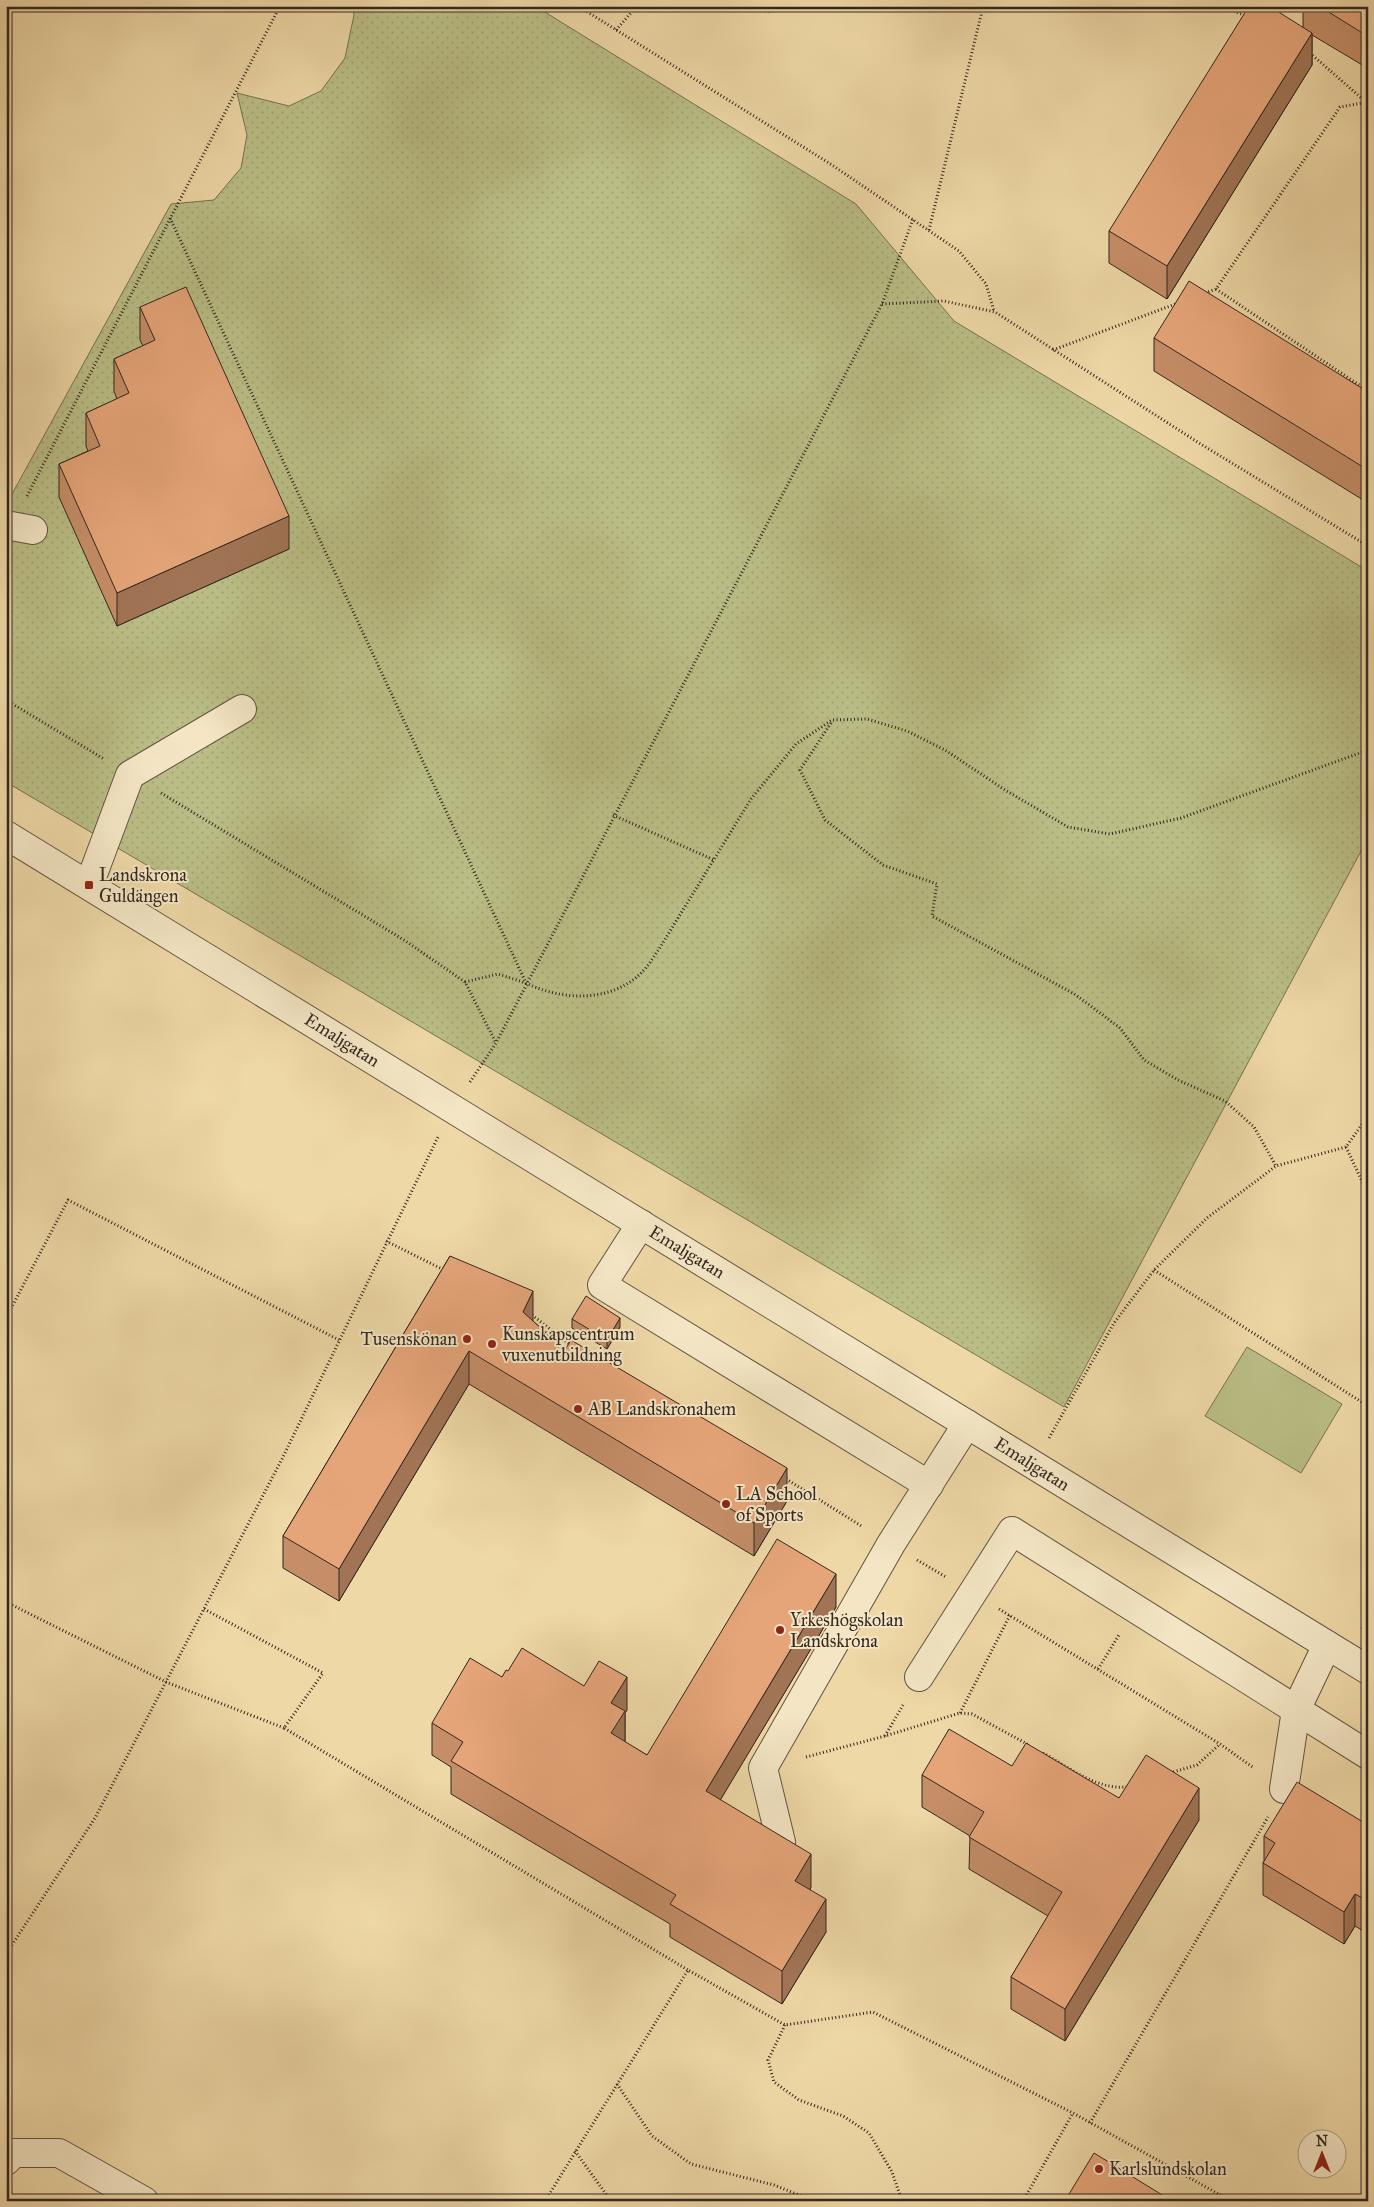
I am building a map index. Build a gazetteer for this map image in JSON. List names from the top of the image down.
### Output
{
  "streets": {
    "street": ["Emaljgatan"]
  },
  "places": {
    "transit": ["Landskrona Guldängen"],
    "other": [
      "Tusenskönan",
      "Kunskapscentrum vuxenutbildning",
      "AB Landskronahem",
      "LA School of Sports",
      "Yrkeshögskolan Landskrona",
      "Karlslundskolan"
    ]
  },
  "north": "top"
}
